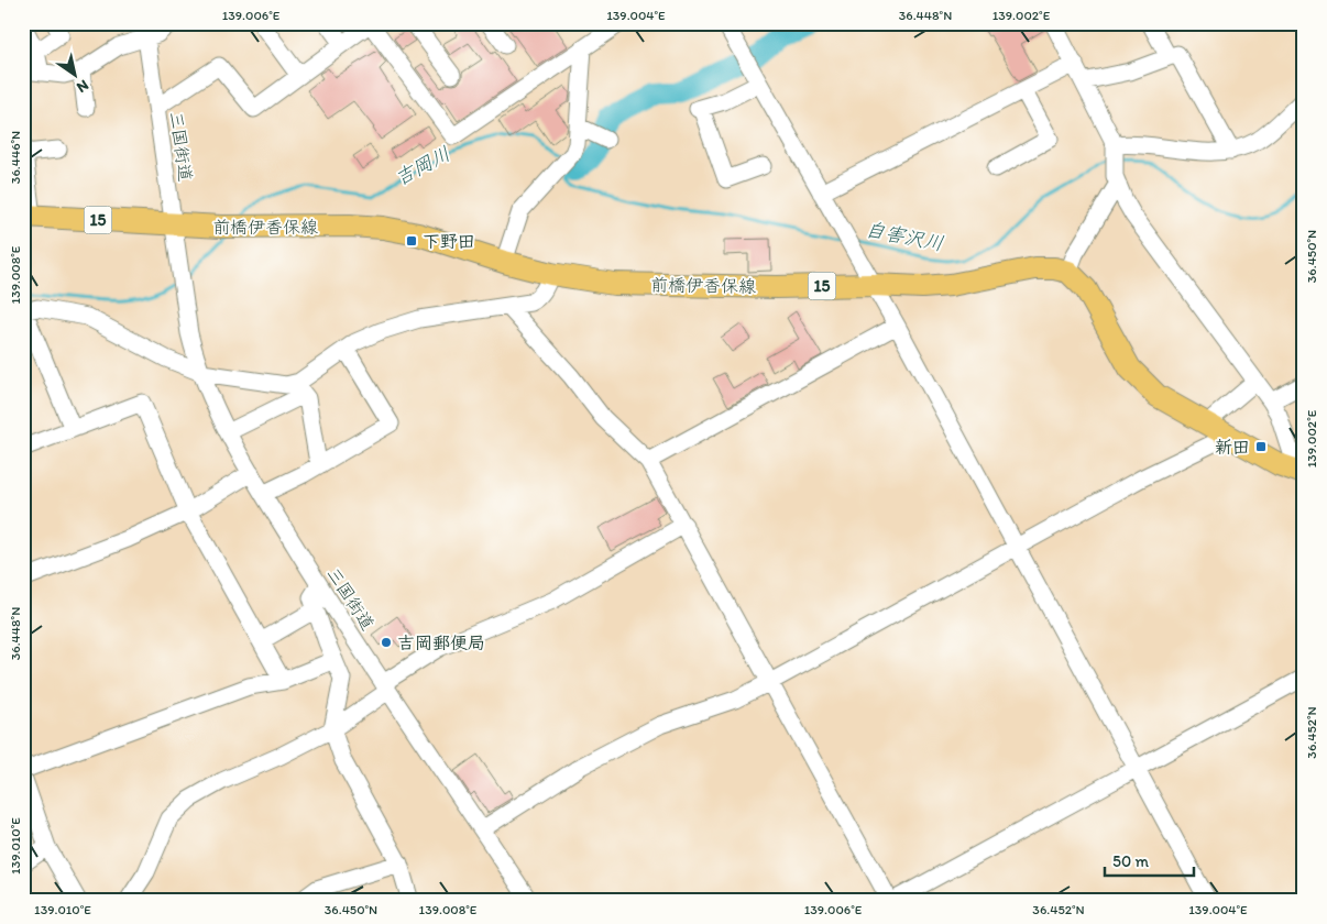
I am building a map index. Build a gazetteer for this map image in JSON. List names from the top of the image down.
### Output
{
  "streets": {
    "main road": ["15", "前橋伊香保線"],
    "street": ["三国街道"]
  },
  "crossings": [
    ["三国街道", "前橋伊香保線"]
  ],
  "water": ["吉岡川", "自害沢川"],
  "places": {
    "transit": ["下野田", "新田"],
    "other": ["吉岡郵便局"]
  },
  "scale_bar": "50 m",
  "north": "bottom right",
  "coordinates": [
    "139.006°E",
    "139.004°E",
    "36.448°N",
    "139.002°E",
    "36.446°N",
    "36.450°N",
    "139.008°E",
    "36.452°N",
    "139.010°E"
  ]
}
